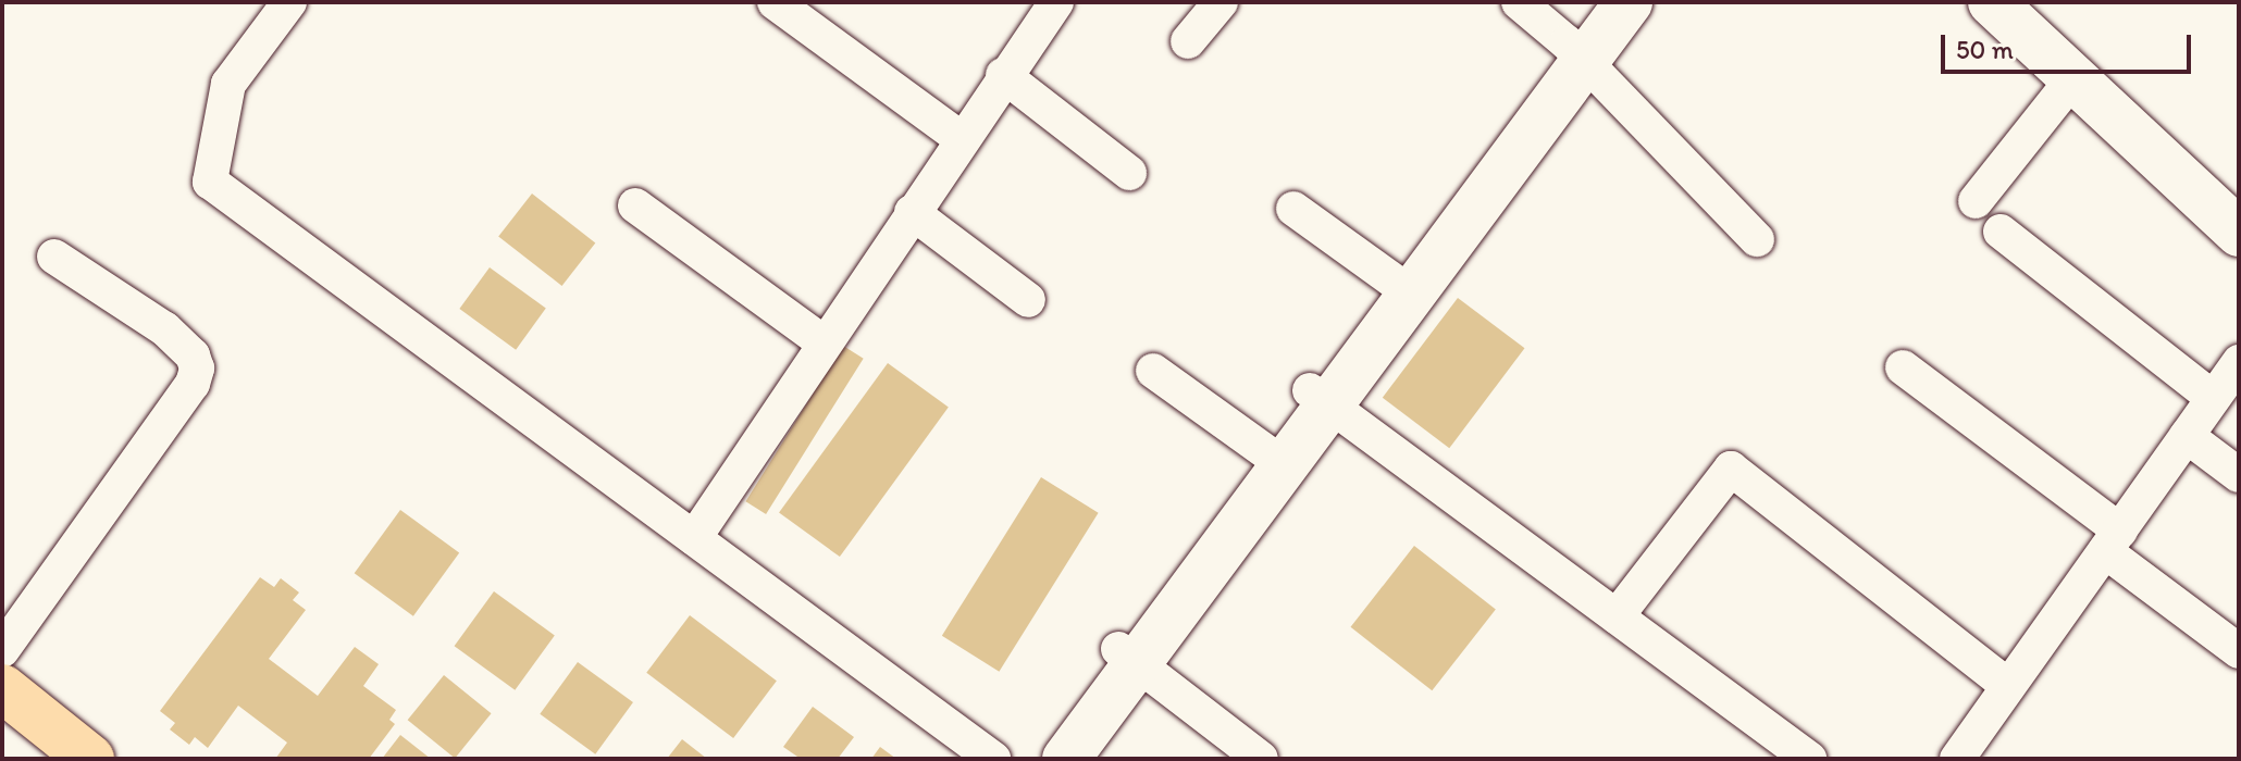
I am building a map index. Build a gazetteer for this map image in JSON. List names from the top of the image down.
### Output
{
  "scale_bar": "50 m"
}
